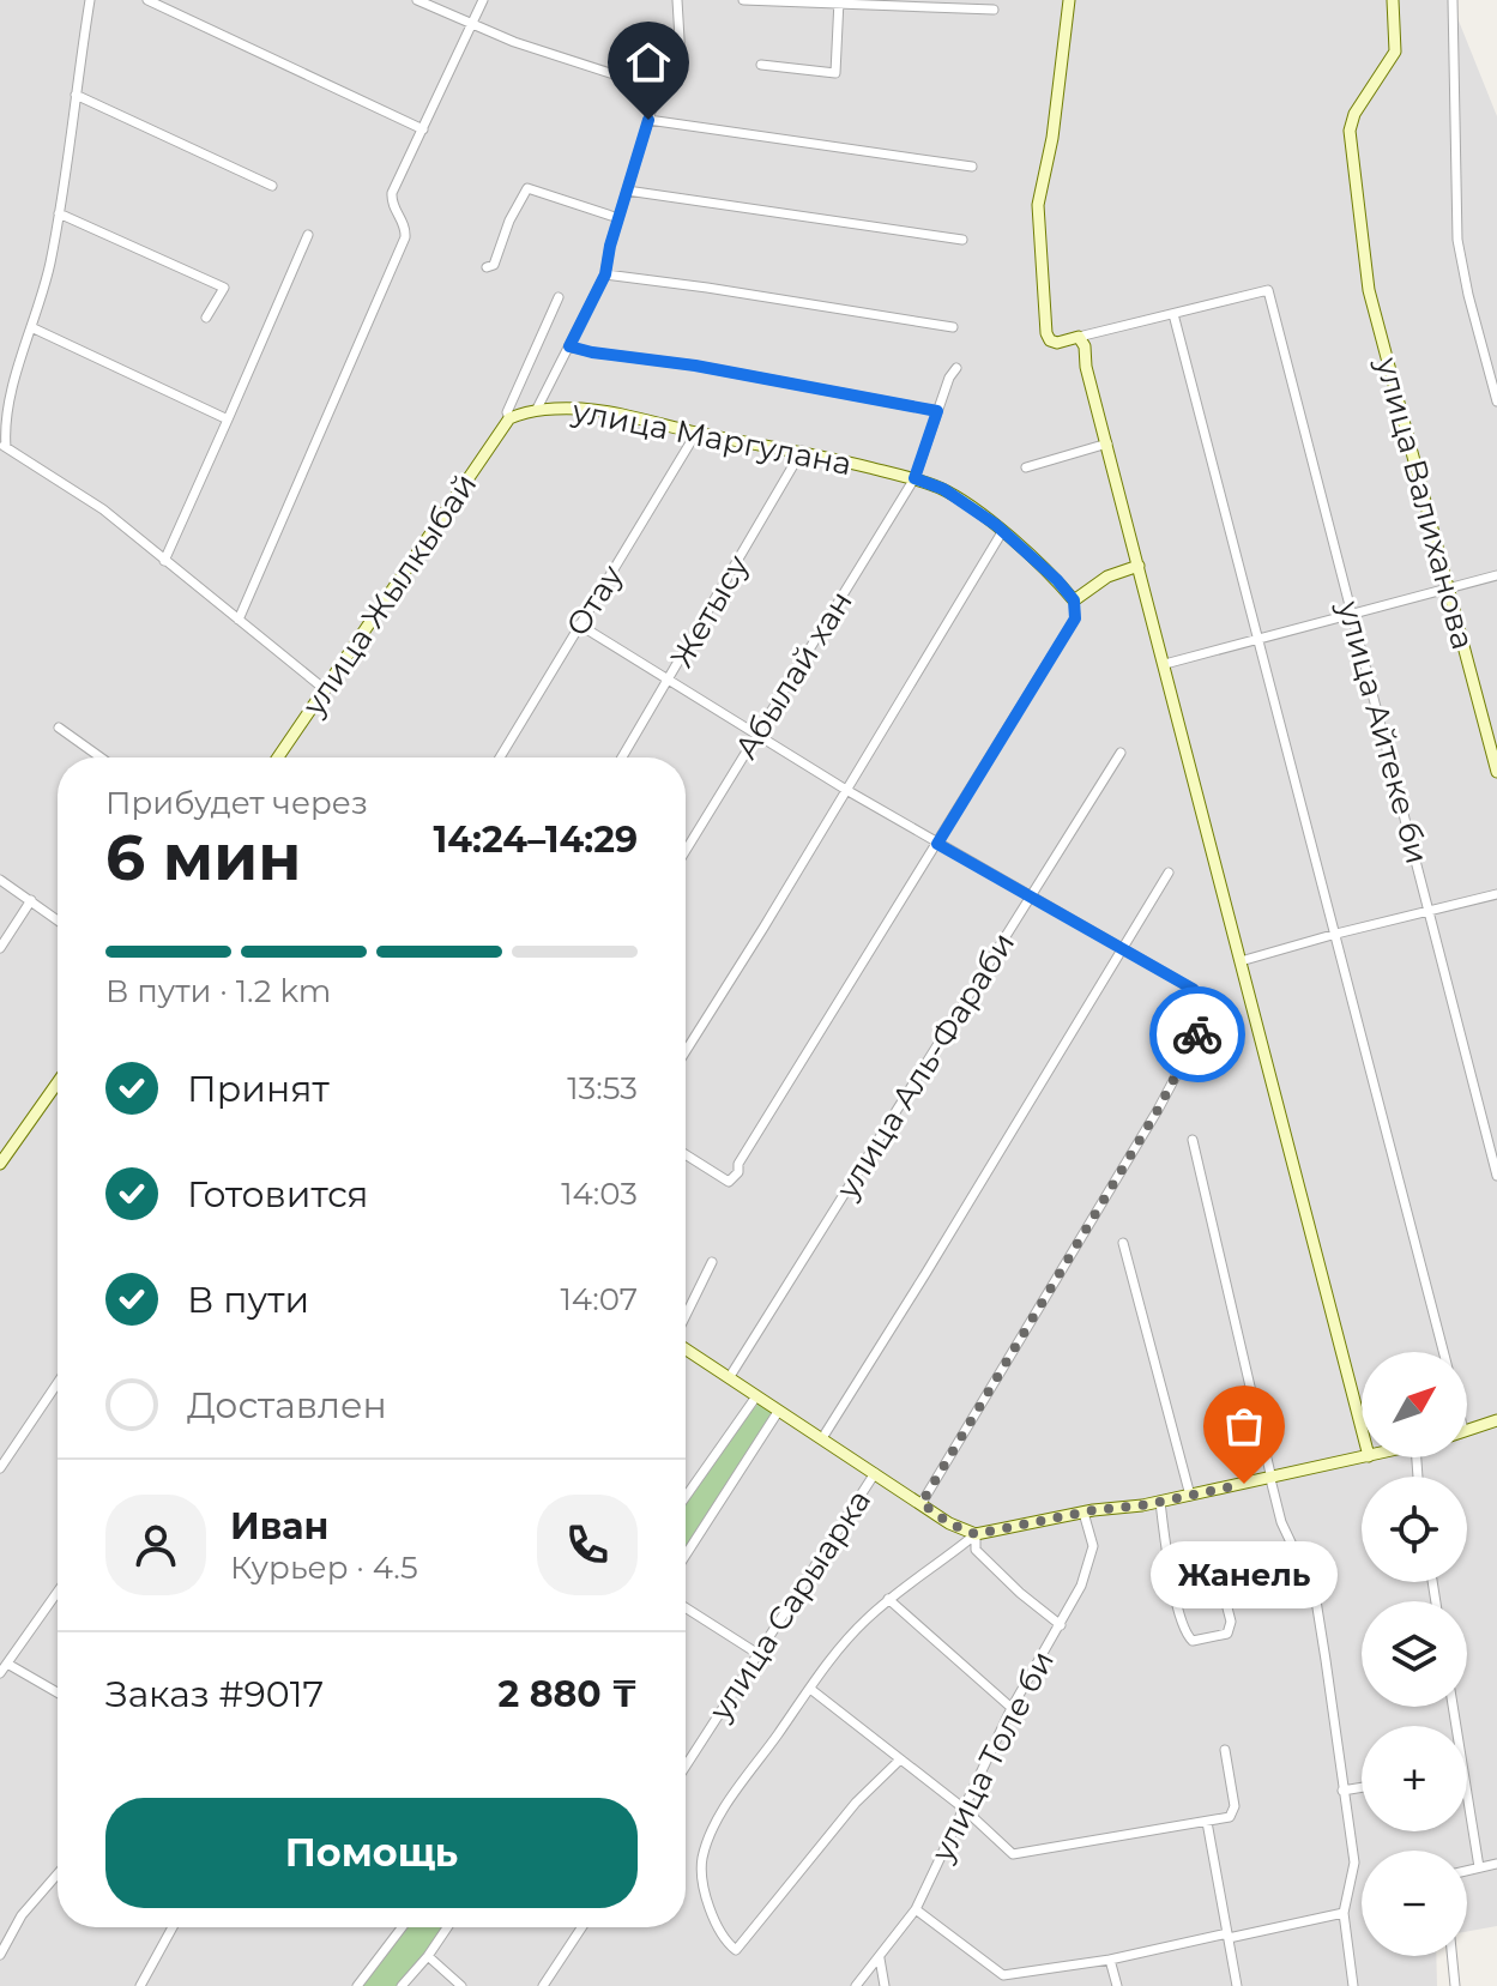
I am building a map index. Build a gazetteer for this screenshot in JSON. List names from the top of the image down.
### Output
{
  "streets": {
    "street": [
      "улица Маргулана",
      "улица Валиханова",
      "улица Жылкыбай",
      "Отау",
      "Жетысу",
      "Абылай хан",
      "улица Айтеке би",
      "улица Аль-Фараби",
      "улица Сарыарка",
      "улица Толе би"
    ]
  },
  "crossings": [
    ["улица Маргулана", "улица Жылкыбай"],
    ["улица Маргулана", "Отау"],
    ["улица Маргулана", "Жетысу"],
    ["улица Маргулана", "Абылай хан"]
  ],
  "places": ["Жанель"],
  "north": "top right",
  "page": {
    "heading": ["6 мин", "Прибудет через", "14:24–14:29"],
    "panel": [
      "Иван",
      "Курьер · 4.5",
      "Заказ #9017",
      "2 880 ₸"
    ],
    "bar": "В пути · 1.2 km",
    "list": [
      ["Принят", "13:53"],
      ["Готовится", "14:03"],
      ["В пути", "14:07"],
      "Доставлен"
    ],
    "map_buttons": ["+", "−"],
    "bubble": "Жанель",
    "buttons": "Помощь"
  }
}
